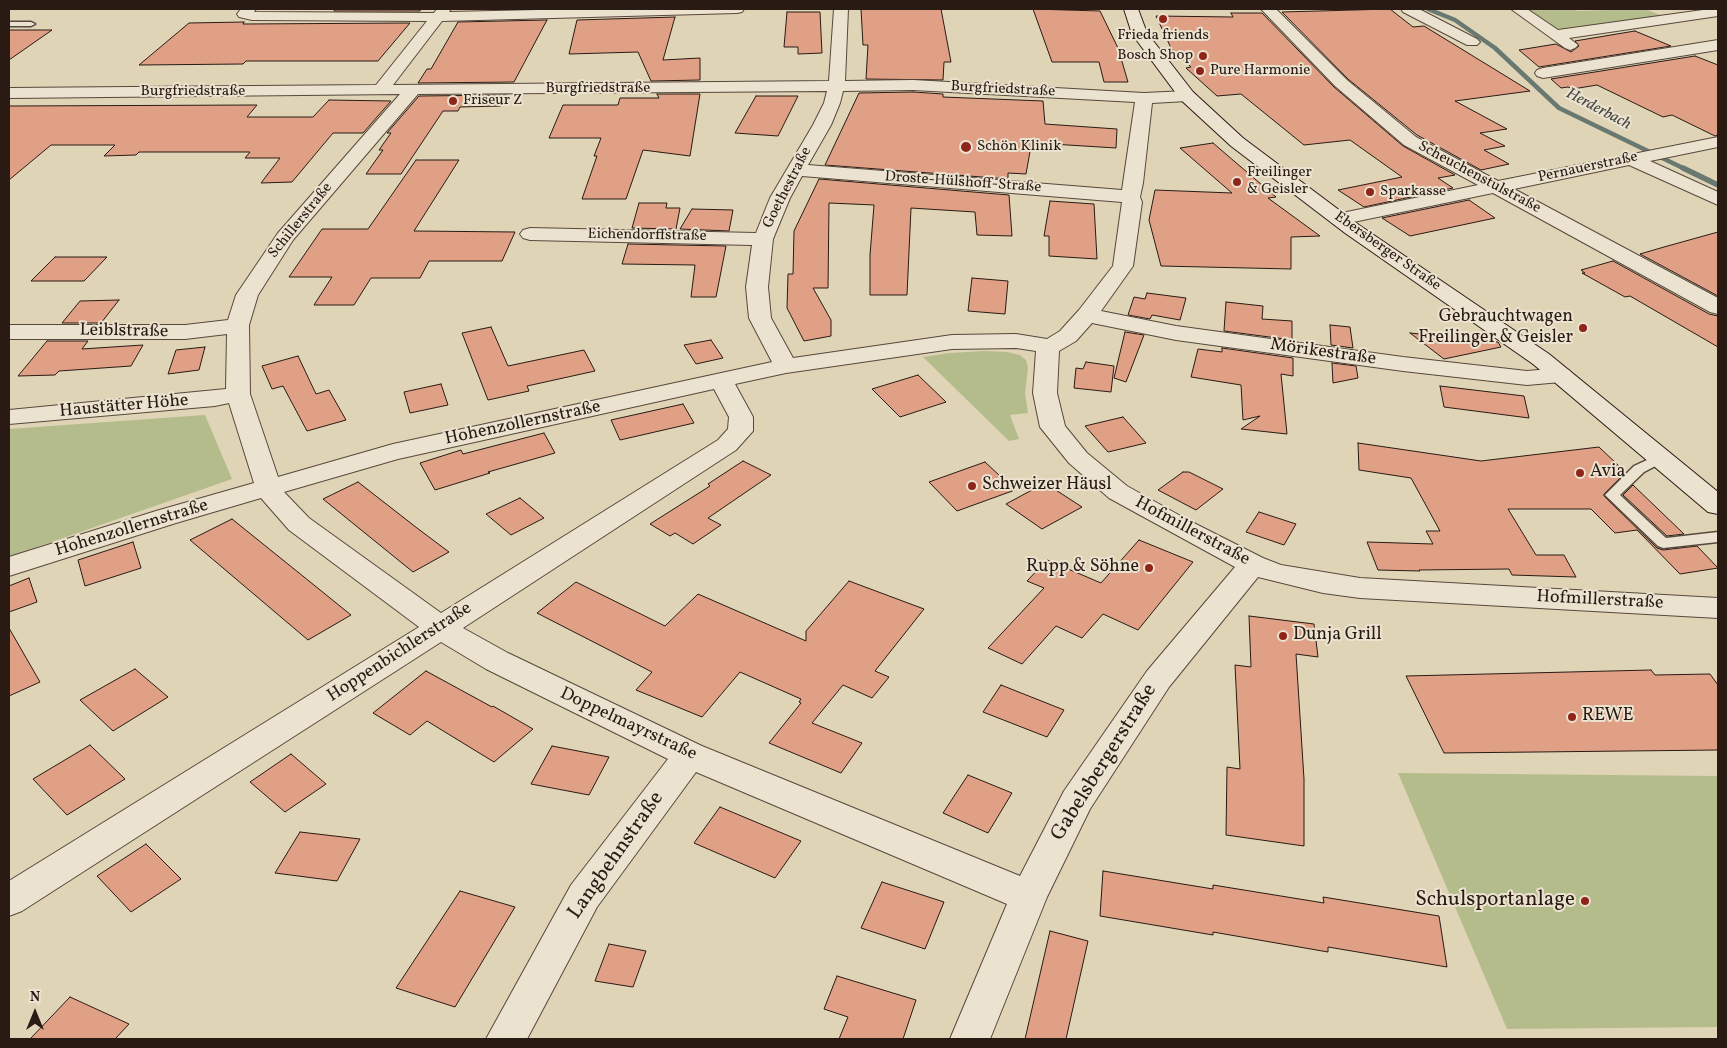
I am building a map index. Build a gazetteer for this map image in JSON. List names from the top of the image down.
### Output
{
  "streets": {
    "street": [
      "Burgfriedstraße",
      "Pernauerstraße",
      "Scheuchenstulstraße",
      "Droste-Hülshoff-Straße",
      "Goethestraße",
      "Schillerstraße",
      "Eichendorffstraße",
      "Ebersberger Straße",
      "Leiblstraße",
      "Mörikestraße",
      "Haustätter Höhe",
      "Hohenzollernstraße",
      "Hofmillerstraße",
      "Hoppenbichlerstraße",
      "Doppelmayrstraße",
      "Gabelsbergerstraße",
      "Langbehnstraße"
    ]
  },
  "crossings": [
    ["Burgfriedstraße", "Goethestraße"],
    ["Burgfriedstraße", "Schillerstraße"],
    ["Burgfriedstraße", "Ebersberger Straße"],
    ["Pernauerstraße", "Scheuchenstulstraße"],
    ["Pernauerstraße", "Ebersberger Straße"],
    ["Droste-Hülshoff-Straße", "Goethestraße"],
    ["Goethestraße", "Eichendorffstraße"],
    ["Goethestraße", "Hohenzollernstraße"],
    ["Schillerstraße", "Leiblstraße"],
    ["Schillerstraße", "Haustätter Höhe"],
    ["Schillerstraße", "Hohenzollernstraße"],
    ["Schillerstraße", "Doppelmayrstraße"],
    ["Ebersberger Straße", "Mörikestraße"],
    ["Hohenzollernstraße", "Hofmillerstraße"],
    ["Hohenzollernstraße", "Hoppenbichlerstraße"],
    ["Hohenzollernstraße", "Doppelmayrstraße"],
    ["Hofmillerstraße", "Gabelsbergerstraße"],
    ["Hoppenbichlerstraße", "Doppelmayrstraße"],
    ["Doppelmayrstraße", "Gabelsbergerstraße"],
    ["Doppelmayrstraße", "Langbehnstraße"]
  ],
  "water": ["Herderbach"],
  "places": [
    "Frieda friends",
    "Bosch Shop",
    "Pure Harmonie",
    "Friseur Z",
    "Schön Klinik",
    "Freilinger & Geisler",
    "Sparkasse",
    "Gebrauchtwagen Freilinger & Geisler",
    "Avia",
    "Schweizer Häusl",
    "Rupp & Söhne",
    "Dunja Grill",
    "REWE",
    "Schulsportanlage"
  ],
  "north": "top"
}
